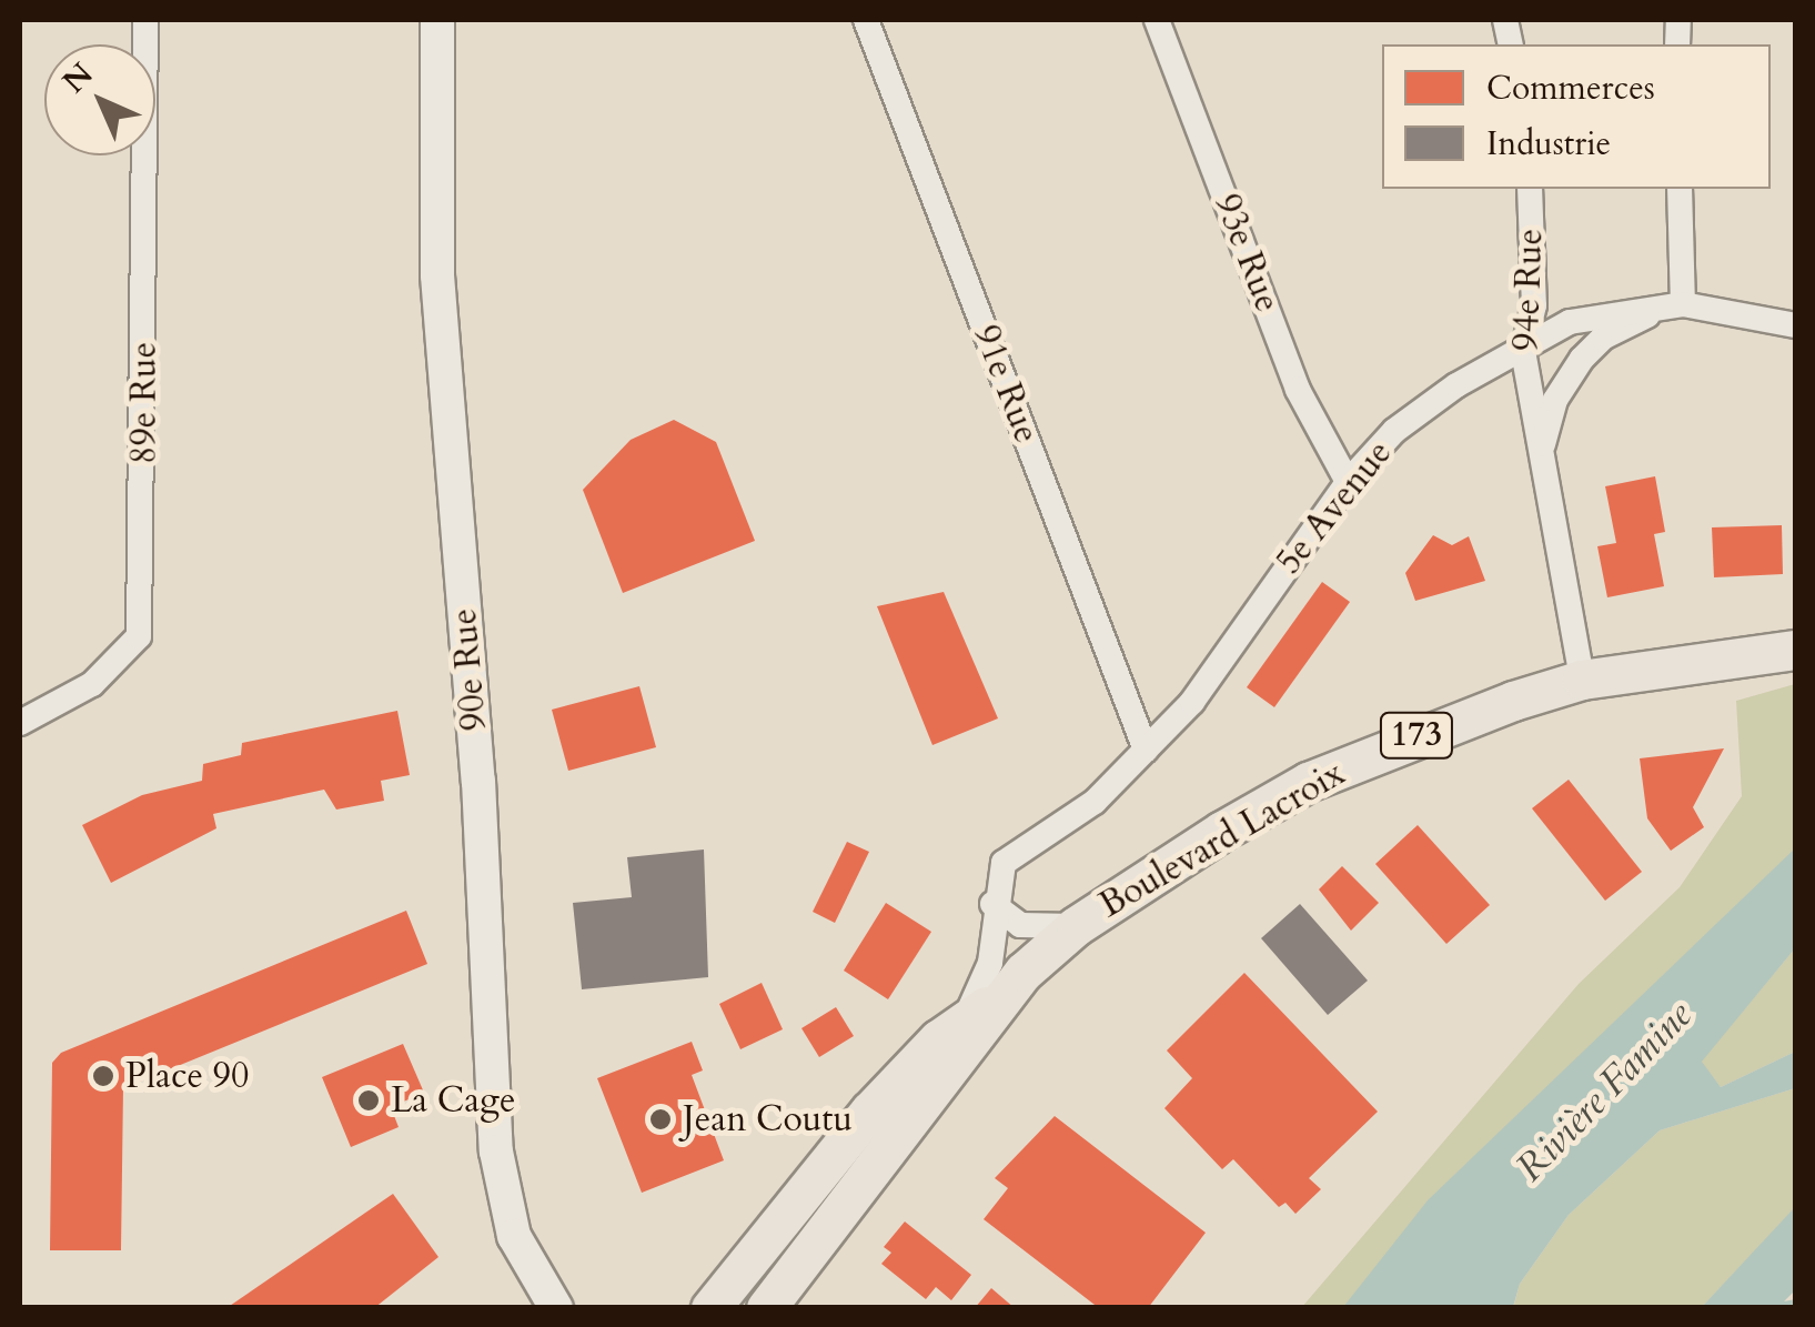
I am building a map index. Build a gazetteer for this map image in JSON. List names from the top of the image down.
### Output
{
  "streets": {
    "main road": ["173", "Boulevard Lacroix"],
    "street": [
      "93e Rue",
      "94e Rue",
      "91e Rue",
      "89e Rue",
      "5e Avenue",
      "90e Rue"
    ]
  },
  "crossings": [
    ["93e Rue", "5e Avenue"],
    ["94e Rue", "5e Avenue"],
    ["94e Rue", "Boulevard Lacroix"],
    ["91e Rue", "5e Avenue"],
    ["5e Avenue", "Boulevard Lacroix"]
  ],
  "water": ["Rivière Famine"],
  "places": ["Place 90", "La Cage", "Jean Coutu"],
  "legend": ["Commerces", "Industrie"],
  "north": "top left"
}
